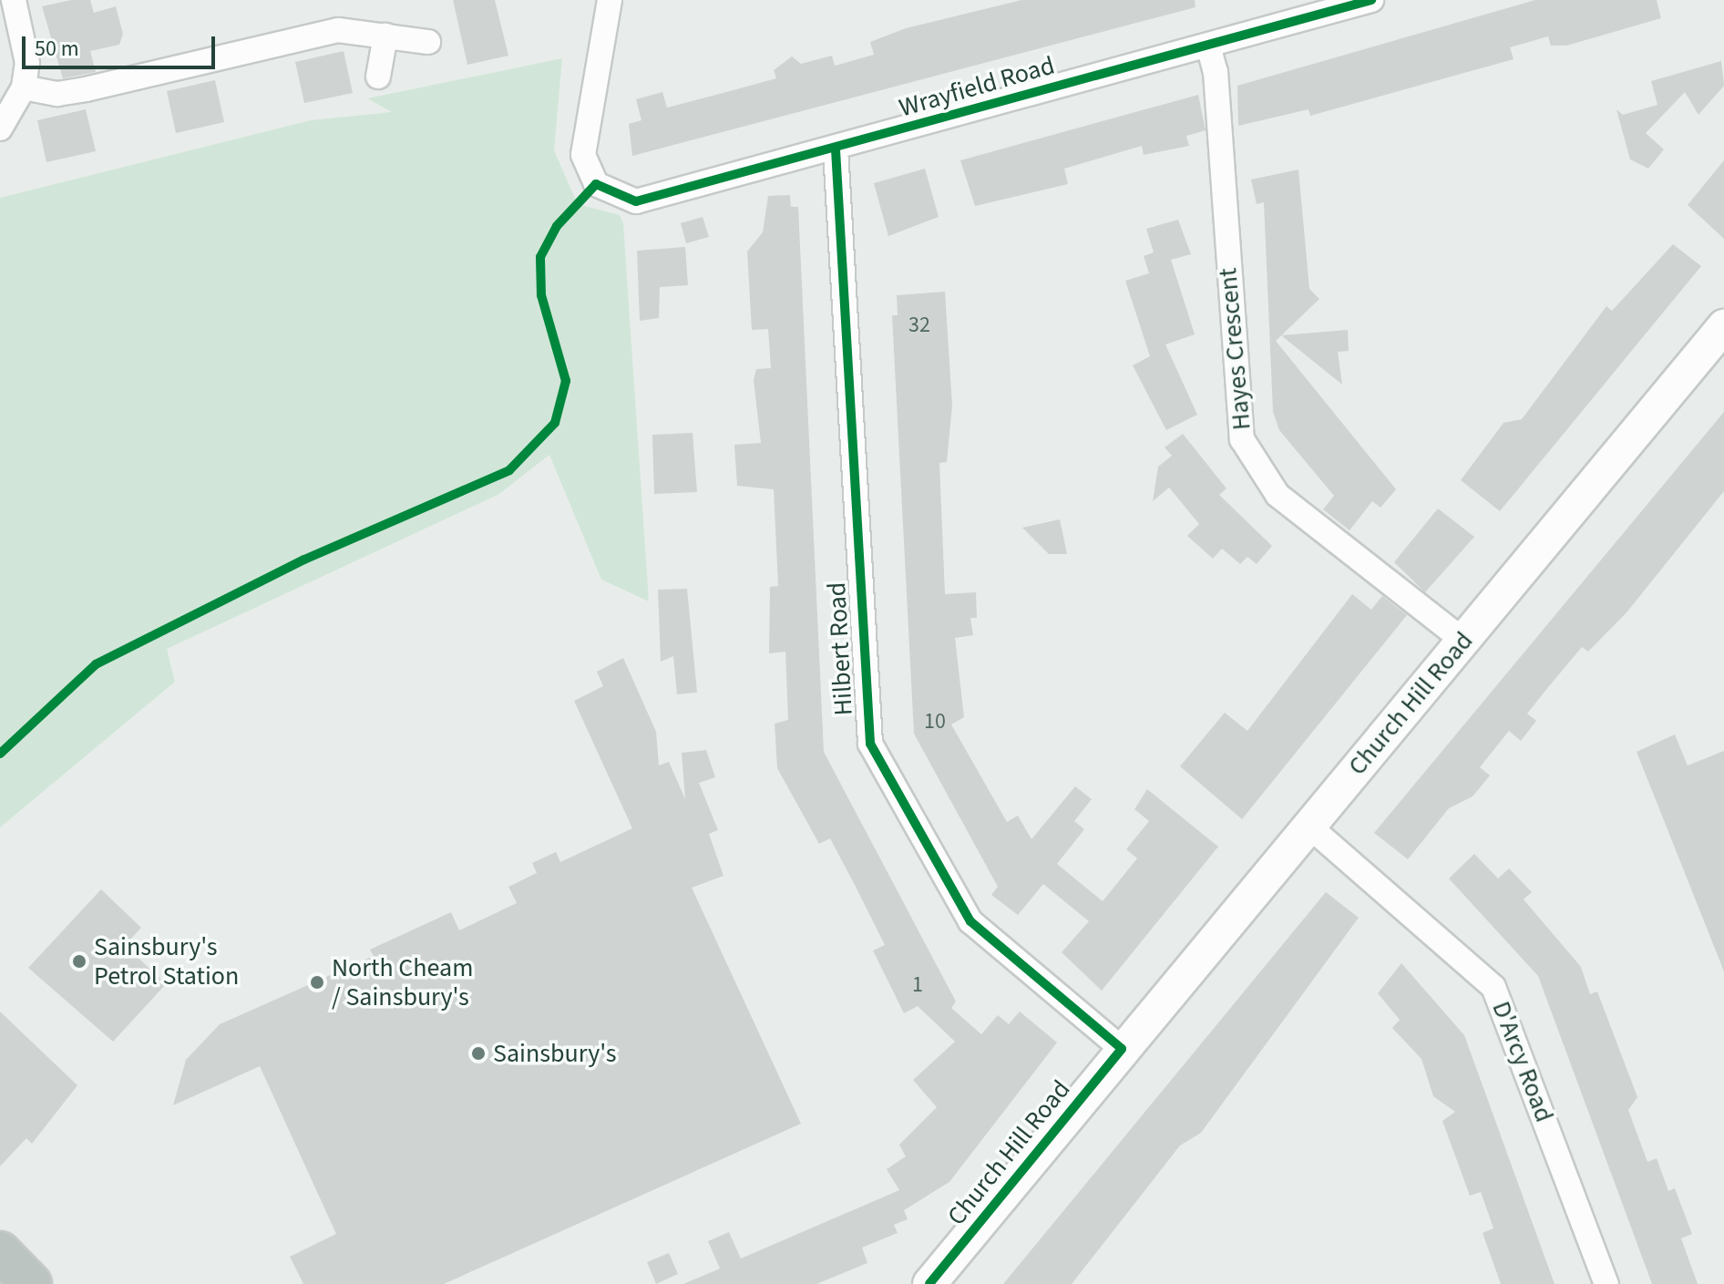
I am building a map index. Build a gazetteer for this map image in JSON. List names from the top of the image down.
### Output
{
  "streets": {
    "street": [
      "Wrayfield Road",
      "Hayes Crescent",
      "Hilbert Road",
      "Church Hill Road",
      "D'Arcy Road"
    ]
  },
  "crossings": [
    ["Wrayfield Road", "Hayes Crescent"],
    ["Wrayfield Road", "Hilbert Road"],
    ["Hayes Crescent", "Church Hill Road"],
    ["Hilbert Road", "Church Hill Road"],
    ["Church Hill Road", "D'Arcy Road"]
  ],
  "places": ["Sainsbury's Petrol Station", "North Cheam / Sainsbury's", "Sainsbury's"],
  "house_numbers": ["32", "10", "1"],
  "scale_bar": "50 m"
}
